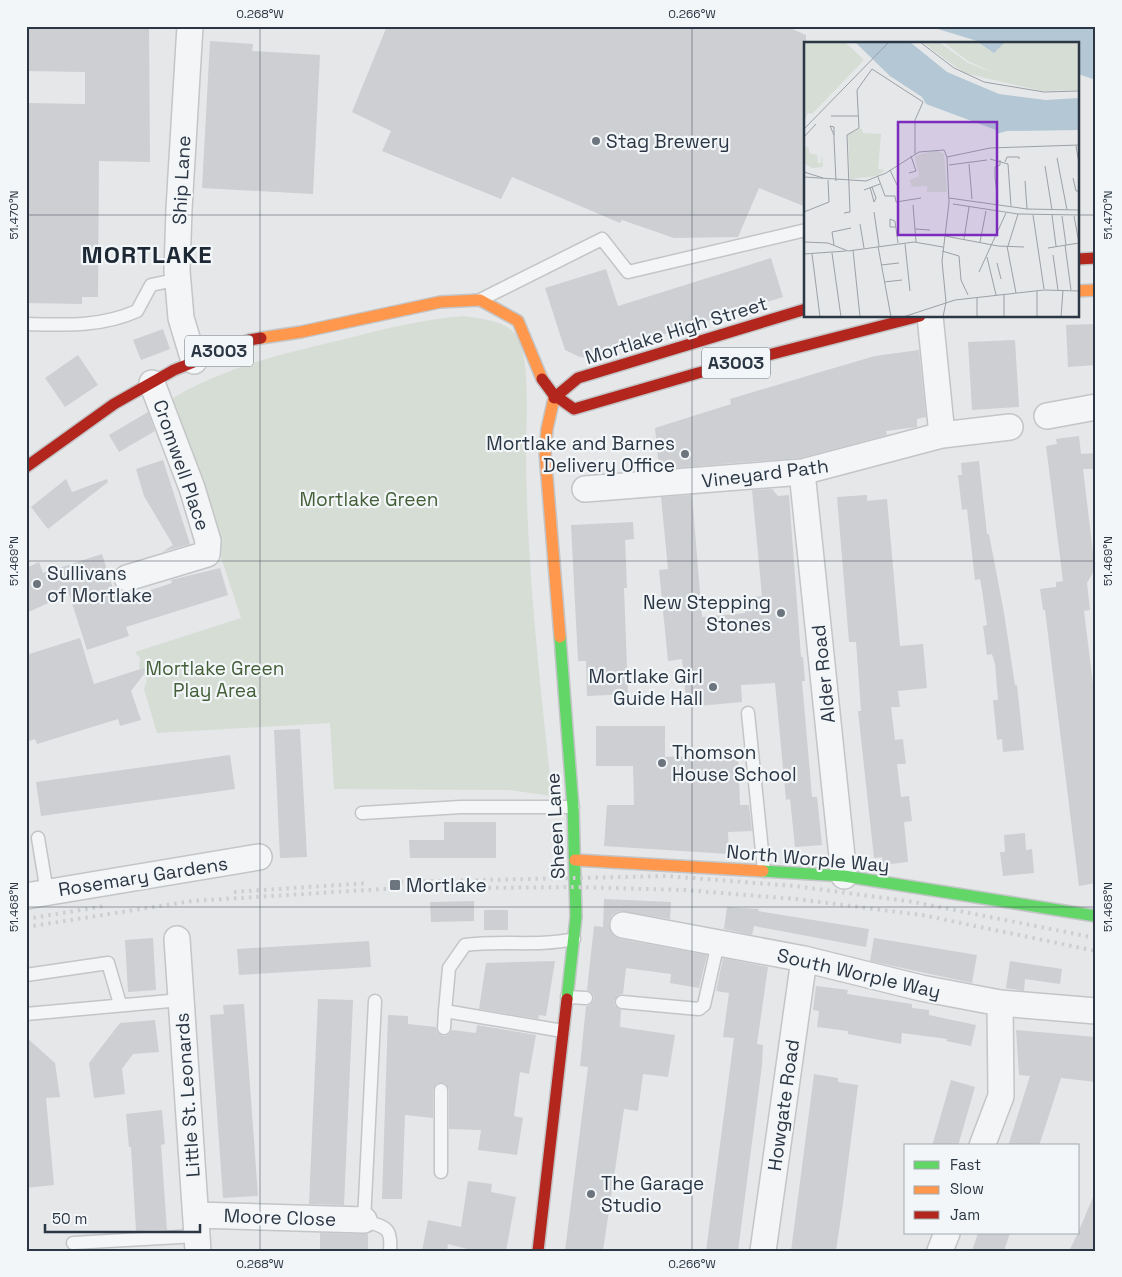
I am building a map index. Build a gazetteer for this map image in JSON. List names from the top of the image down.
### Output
{
  "streets": {
    "main road": [
      "Mortlake High Street",
      "A3003",
      "Sheen Lane",
      "North Worple Way"
    ],
    "street": [
      "Ship Lane",
      "Cromwell Place",
      "Vineyard Path",
      "Alder Road",
      "Rosemary Gardens",
      "South Worple Way",
      "Little St. Leonards",
      "Howgate Road",
      "Moore Close"
    ]
  },
  "crossings": [
    ["Ship Lane", "A3003"],
    ["Mortlake High Street", "A3003"],
    ["Mortlake High Street", "Sheen Lane"],
    ["A3003", "Cromwell Place"],
    ["A3003", "Sheen Lane"],
    ["Vineyard Path", "Alder Road"],
    ["Alder Road", "North Worple Way"],
    ["Sheen Lane", "North Worple Way"],
    ["South Worple Way", "Howgate Road"],
    ["Little St. Leonards", "Moore Close"]
  ],
  "districts": ["MORTLAKE"],
  "parks": ["Mortlake Green", "Mortlake Green Play Area"],
  "places": {
    "other": [
      "Stag Brewery",
      "Mortlake and Barnes Delivery Office",
      "Sullivans of Mortlake",
      "New Stepping Stones",
      "Mortlake Girl Guide Hall",
      "Thomson House School",
      "The Garage Studio"
    ],
    "transit": ["Mortlake"]
  },
  "legend": ["Fast", "Slow", "Jam"],
  "scale_bar": "50 m",
  "coordinates": [
    "0.268°W",
    "0.266°W",
    "51.470°N",
    "51.469°N",
    "51.468°N"
  ]
}
